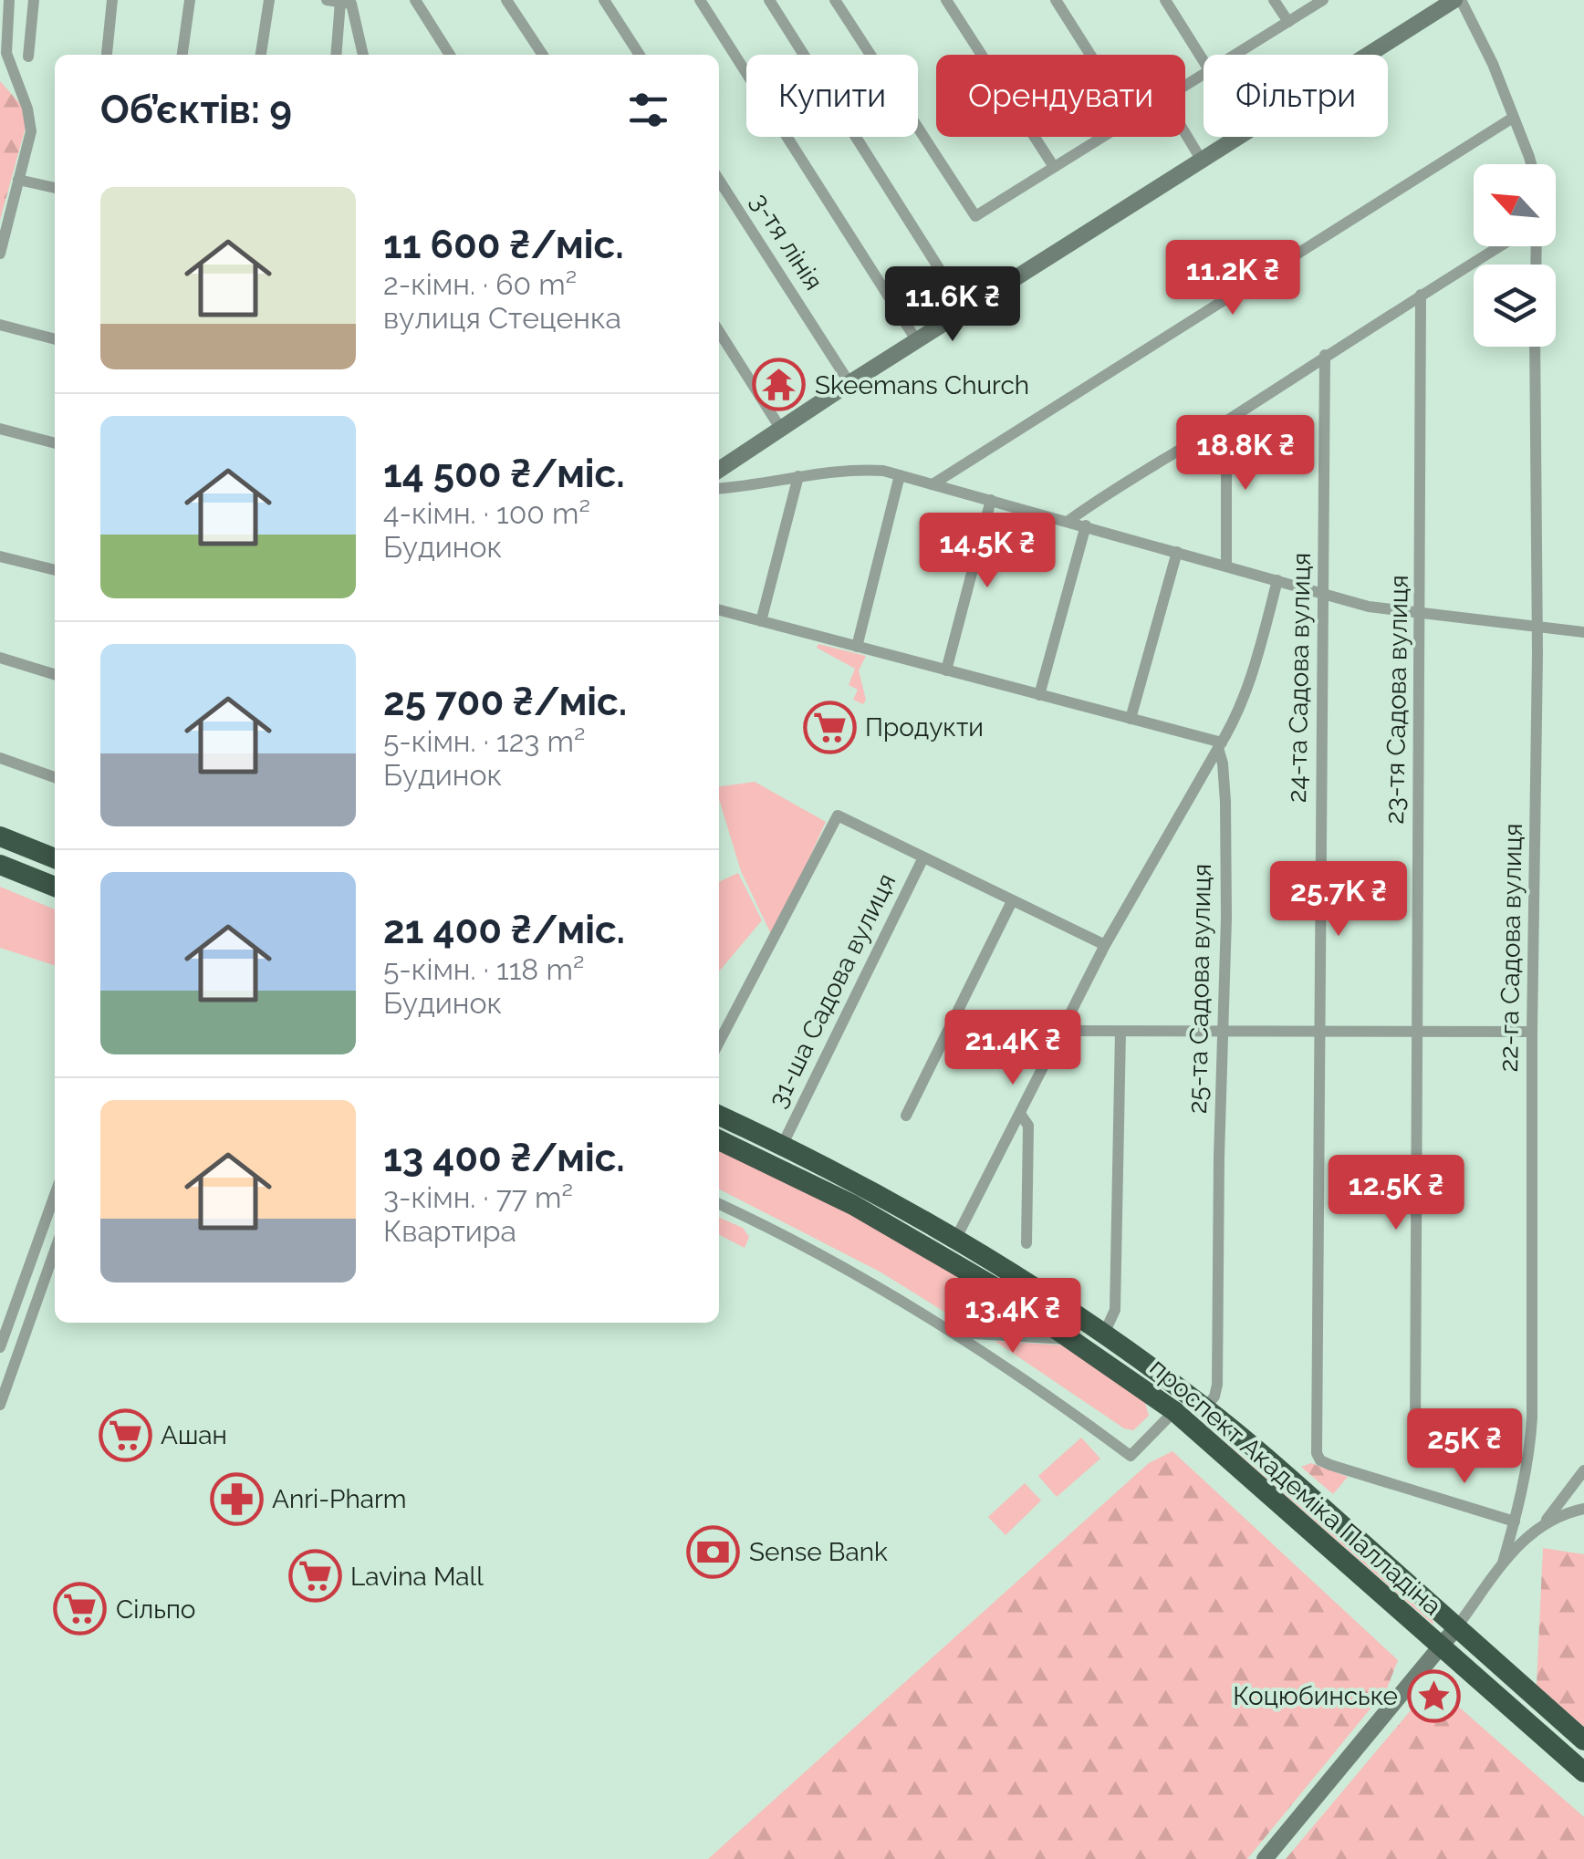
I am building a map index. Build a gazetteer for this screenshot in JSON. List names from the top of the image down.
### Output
{
  "streets": {
    "highway": ["проспект Академіка Палладіна"],
    "street": [
      "3-тя лінія",
      "24-та Садова вулиця",
      "23-тя Садова вулиця",
      "22-га Садова вулиця",
      "25-та Садова вулиця",
      "31-ша Садова вулиця"
    ]
  },
  "crossings": [
    ["24-та Садова вулиця", "22-га Садова вулиця"],
    ["25-та Садова вулиця", "проспект Академіка Палладіна"],
    ["31-ша Садова вулиця", "проспект Академіка Палладіна"]
  ],
  "places": {
    "temple": ["Skeemans Church"],
    "supermarket": [
      "Продукти",
      "Ашан",
      "Lavina Mall",
      "Сільпо"
    ],
    "pharmacy": ["Anri-Pharm"],
    "bank": ["Sense Bank"],
    "place": ["Коцюбинське"]
  },
  "north": "top left",
  "page": {
    "chip": ["Купити", "Орендувати", "Фільтри"],
    "heading": "Об’єктів: 9",
    "list": [
      {
        "name": "11 600 ₴/міс.",
        "note": "2-кімн. · 60 m² · вулиця Стеценка"
      },
      {
        "name": "14 500 ₴/міс.",
        "note": "4-кімн. · 100 m² · Будинок"
      },
      {
        "name": "25 700 ₴/міс.",
        "note": "5-кімн. · 123 m² · Будинок"
      },
      {
        "name": "21 400 ₴/міс.",
        "note": "5-кімн. · 118 m² · Будинок"
      },
      {
        "name": "13 400 ₴/міс.",
        "note": "3-кімн. · 77 m² · Квартира"
      }
    ],
    "price": [
      "11.2K ₴",
      "11.6K ₴",
      "18.8K ₴",
      "14.5K ₴",
      "25.7K ₴",
      "21.4K ₴",
      "12.5K ₴",
      "13.4K ₴",
      "25K ₴"
    ]
  }
}
